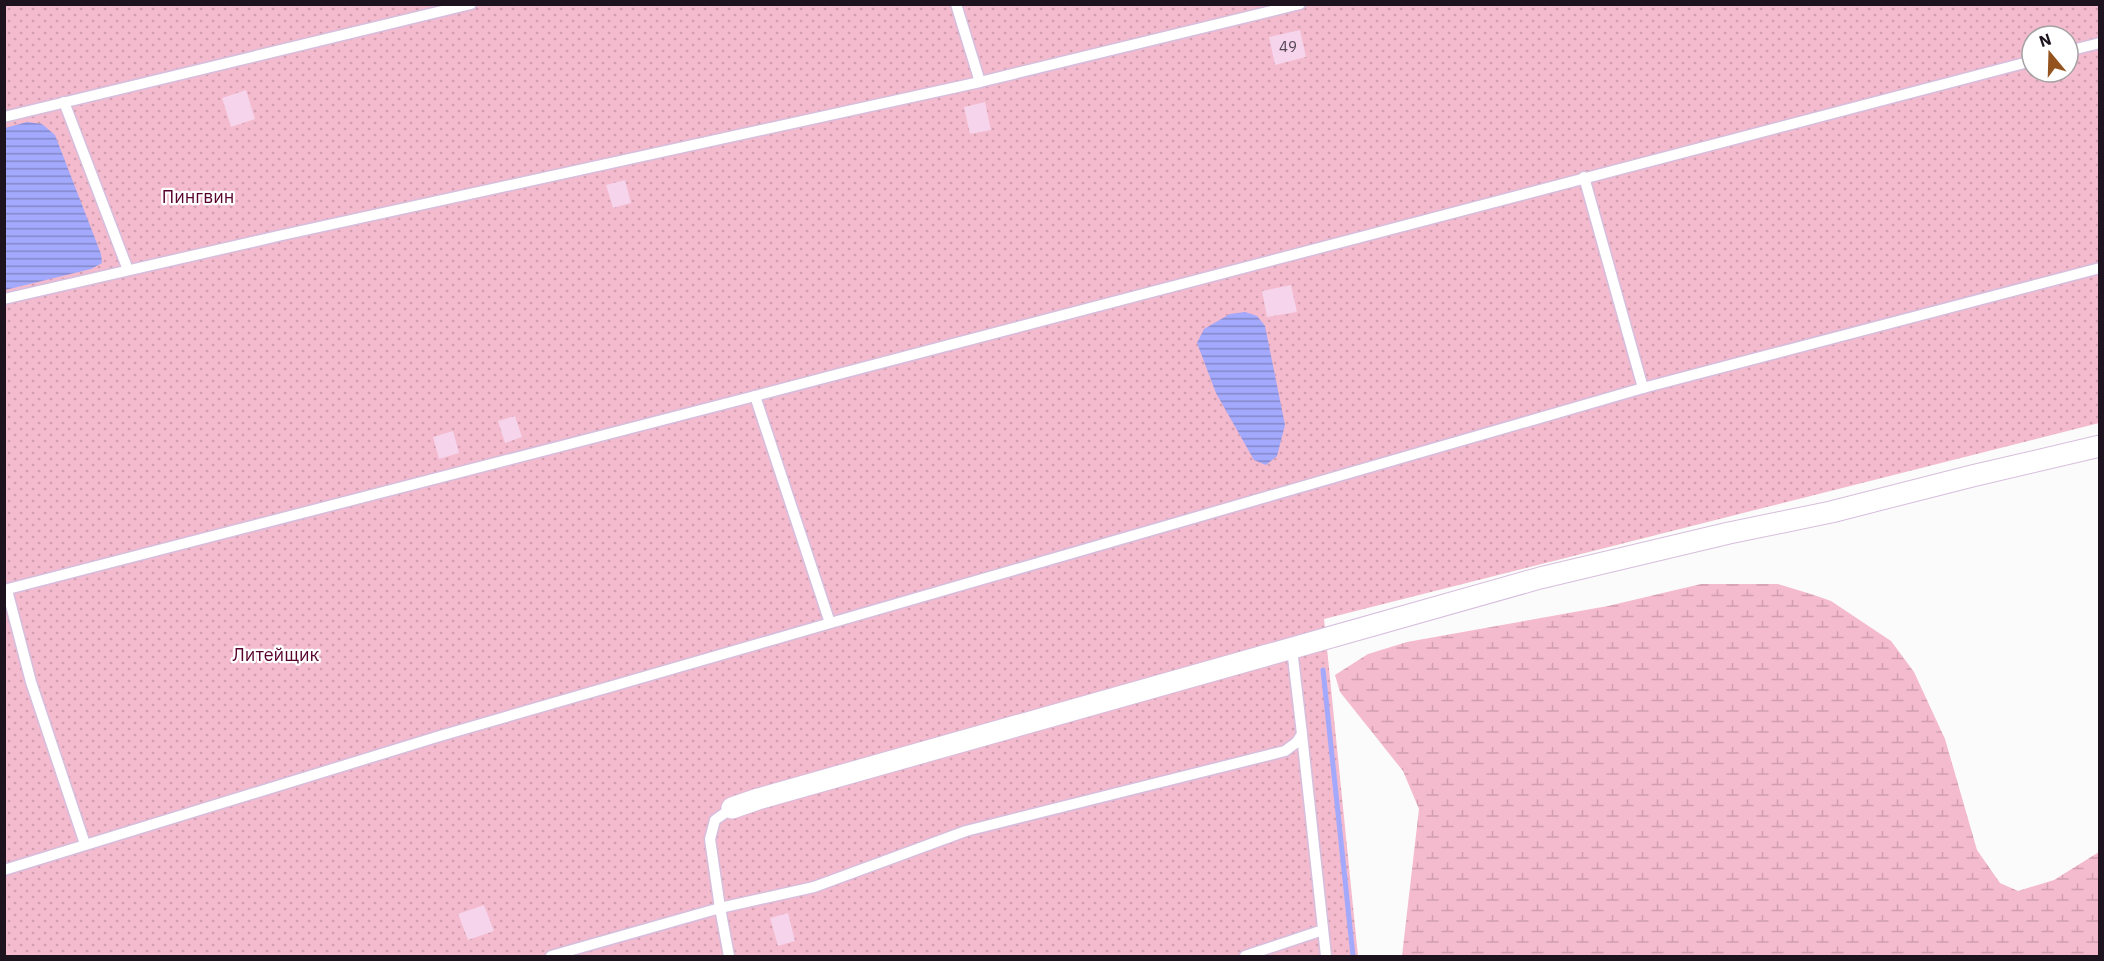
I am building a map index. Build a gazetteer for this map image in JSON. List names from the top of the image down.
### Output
{
  "parks": ["Пингвин", "Литейщик"],
  "house_numbers": ["49"],
  "north": "top"
}
